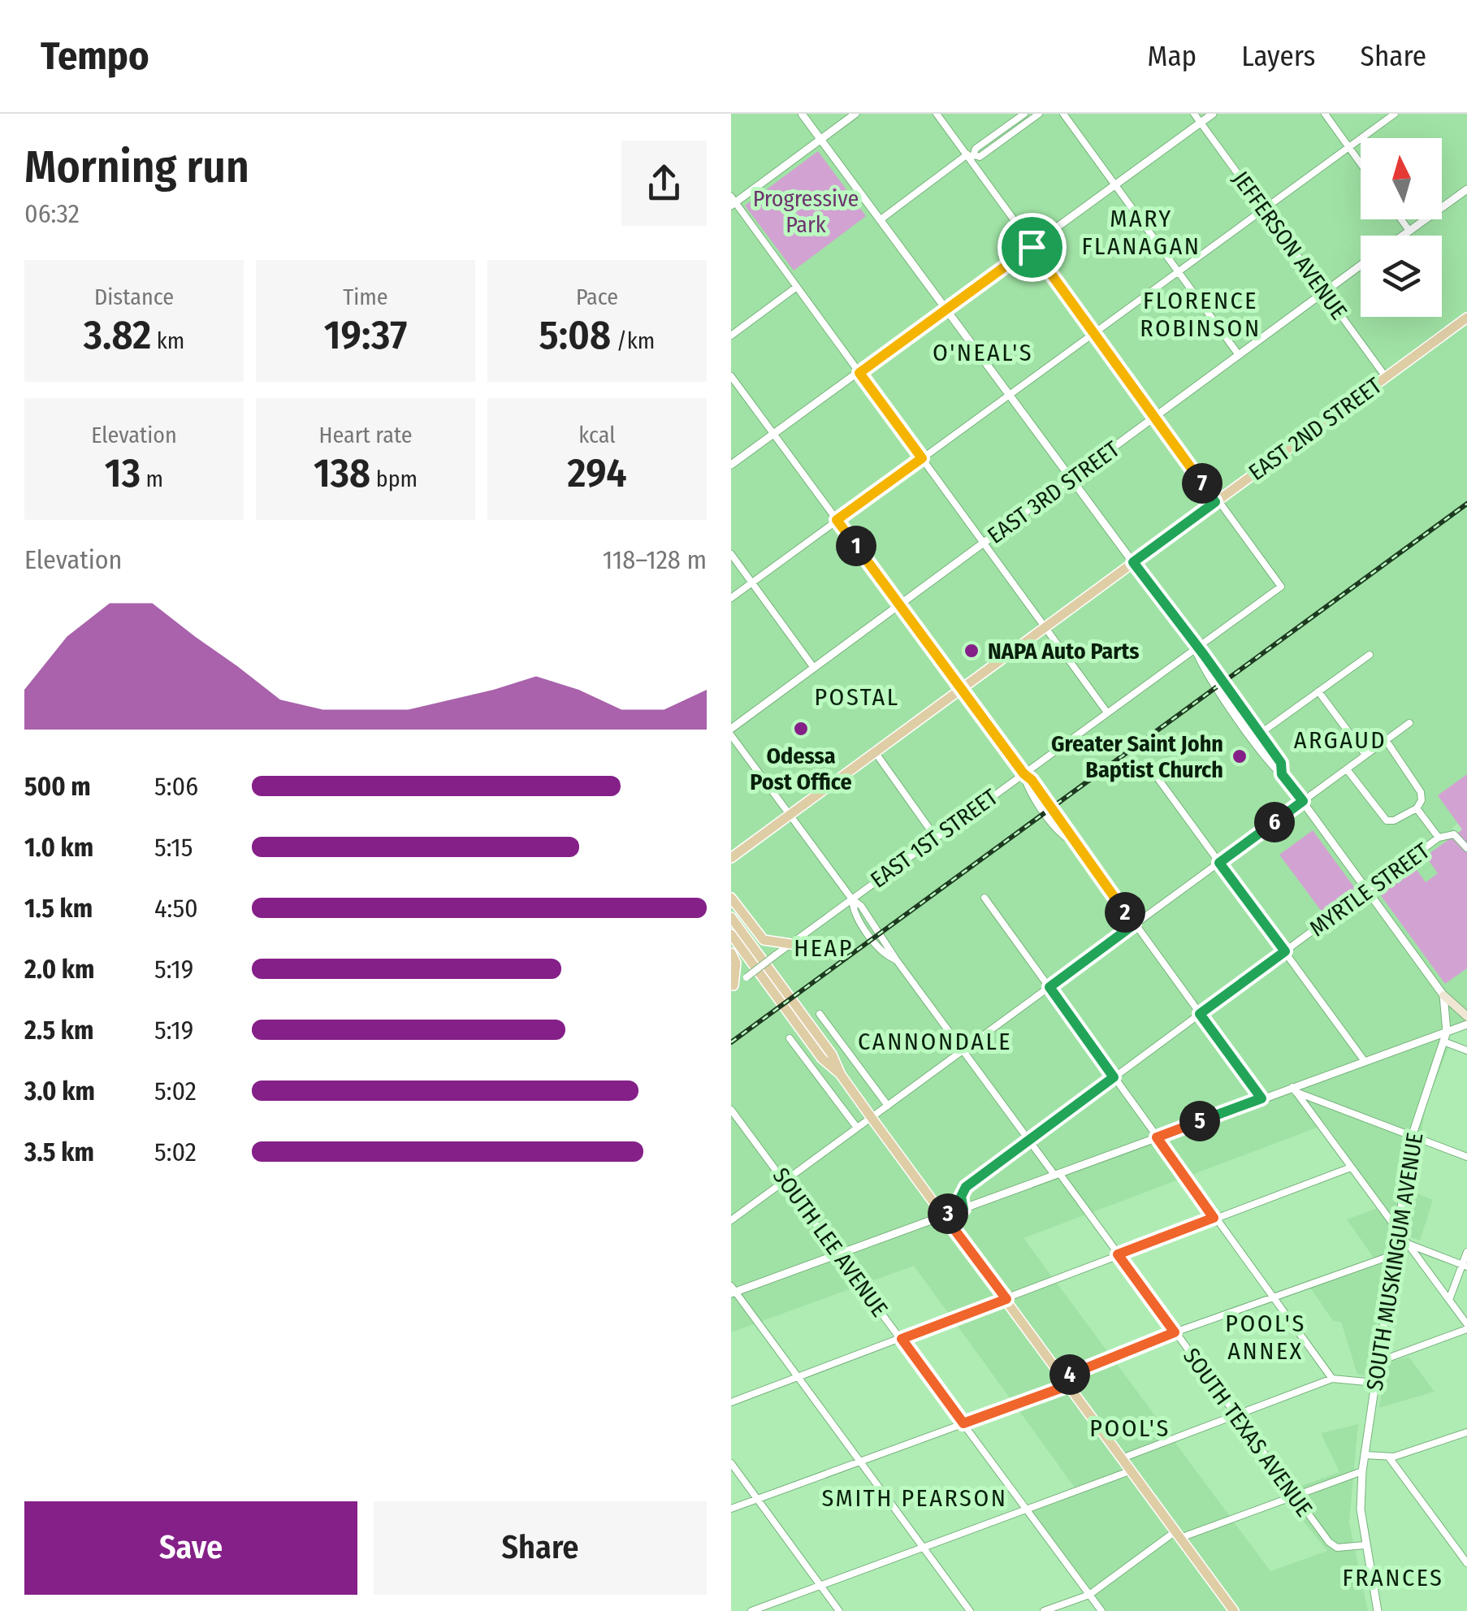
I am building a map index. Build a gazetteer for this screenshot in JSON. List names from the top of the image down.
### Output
{
  "streets": {
    "main road": ["EAST 2ND STREET"],
    "street": [
      "JEFFERSON AVENUE",
      "EAST 3RD STREET",
      "EAST 1ST STREET",
      "MYRTLE STREET",
      "SOUTH LEE AVENUE",
      "SOUTH MUSKINGUM AVENUE",
      "SOUTH TEXAS AVENUE"
    ]
  },
  "crossings": [
    ["JEFFERSON AVENUE", "EAST 2ND STREET"],
    ["JEFFERSON AVENUE", "EAST 3RD STREET"],
    ["EAST 2ND STREET", "EAST 1ST STREET"],
    ["EAST 2ND STREET", "SOUTH TEXAS AVENUE"],
    ["EAST 1ST STREET", "SOUTH TEXAS AVENUE"],
    ["MYRTLE STREET", "SOUTH MUSKINGUM AVENUE"],
    ["MYRTLE STREET", "SOUTH TEXAS AVENUE"],
    ["SOUTH MUSKINGUM AVENUE", "SOUTH TEXAS AVENUE"]
  ],
  "districts": [
    "MARY FLANAGAN",
    "FLORENCE ROBINSON",
    "O'NEAL'S",
    "POSTAL",
    "ARGAUD",
    "HEAP",
    "CANNONDALE",
    "POOL'S ANNEX",
    "POOL'S",
    "SMITH PEARSON",
    "FRANCES"
  ],
  "parks": ["Progressive Park"],
  "places": ["NAPA Auto Parts", "Odessa Post Office", "Greater Saint John Baptist Church"],
  "north": "top",
  "page": {
    "header": "Tempo",
    "nav": ["Map", "Layers", "Share"],
    "heading": ["Morning run", "06:32"],
    "stats": [
      ["Distance", "3.82 km"],
      ["Time", "19:37"],
      ["Pace", "5:08 /km"],
      ["Elevation", "13 m"],
      ["Heart rate", "138 bpm"],
      ["kcal", "294"]
    ],
    "pins": [
      "7",
      "1",
      "6",
      "2",
      "5",
      "3",
      "4"
    ],
    "chart": ["Elevation", "118–128 m"],
    "list": [
      {
        "name": "500 m",
        "note": "5:06"
      },
      {
        "name": "1.0 km",
        "note": "5:15"
      },
      {
        "name": "1.5 km",
        "note": "4:50"
      },
      {
        "name": "2.0 km",
        "note": "5:19"
      },
      {
        "name": "2.5 km",
        "note": "5:19"
      },
      {
        "name": "3.0 km",
        "note": "5:02"
      },
      {
        "name": "3.5 km",
        "note": "5:02"
      }
    ],
    "buttons": ["Save", "Share"]
  }
}
